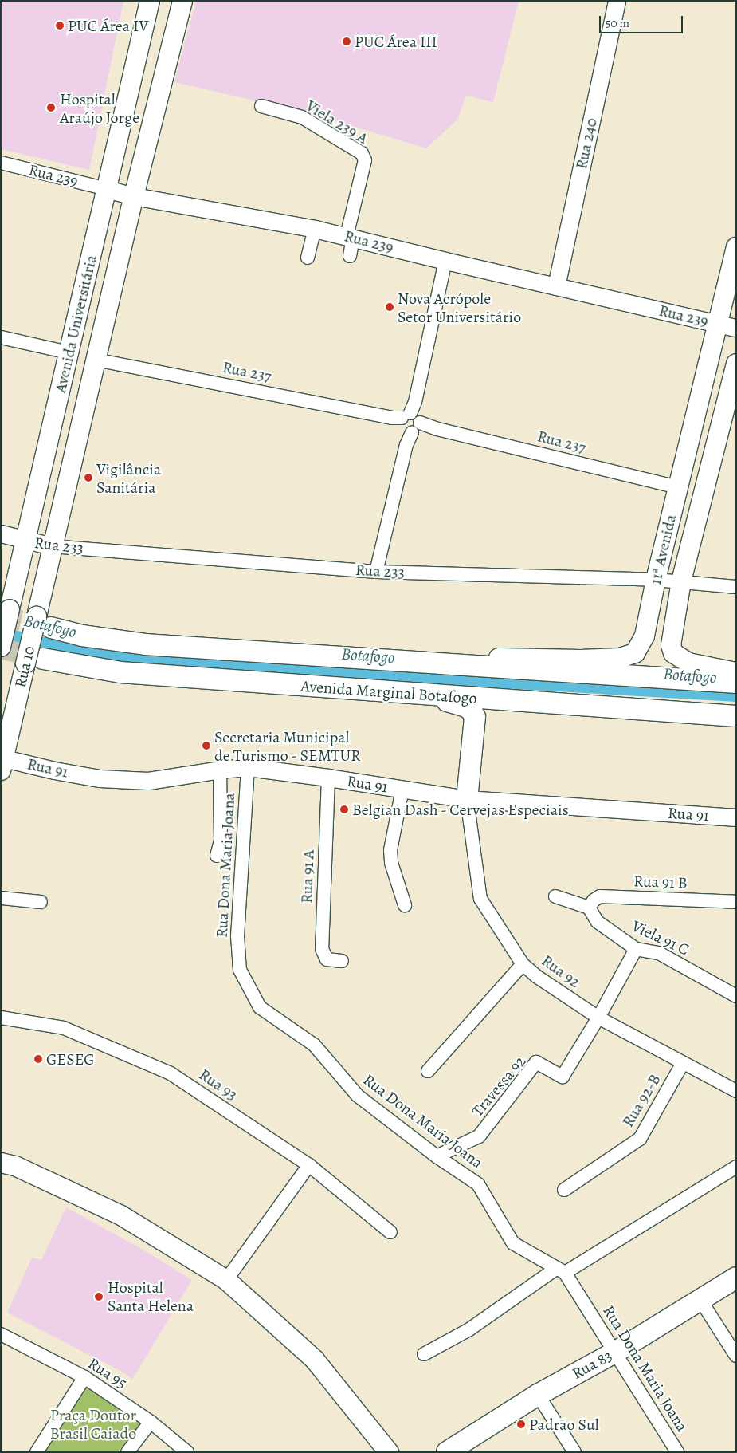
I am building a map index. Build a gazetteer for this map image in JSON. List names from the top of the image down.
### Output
{
  "streets": {
    "main road": [
      "Avenida Universitária",
      "11ª Avenida",
      "Rua 10",
      "Avenida Marginal Botafogo",
      "Rua 83"
    ],
    "street": [
      "Viela 239 A",
      "Rua 240",
      "Rua 239",
      "Rua 237",
      "Rua 233",
      "Rua 91",
      "Rua Dona Maria Joana",
      "Rua 91 A",
      "Rua 91 B",
      "Viela 91 C",
      "Rua 92",
      "Rua 93",
      "Travessa 92",
      "Rua 92-B",
      "Rua 95"
    ]
  },
  "crossings": [
    ["Viela 239 A", "Rua 239"],
    ["Rua 240", "Rua 239"],
    ["Rua 239", "Avenida Universitária"],
    ["Rua 239", "11ª Avenida"],
    ["Avenida Universitária", "Rua 237"],
    ["Avenida Universitária", "Rua 233"],
    ["Avenida Universitária", "Rua 10"],
    ["Rua 237", "11ª Avenida"],
    ["Rua 233", "11ª Avenida"],
    ["Rua 233", "Rua 10"],
    ["11ª Avenida", "Avenida Marginal Botafogo"],
    ["Rua 10", "Avenida Marginal Botafogo"],
    ["Rua 10", "Rua 91"],
    ["Rua 91", "Rua Dona Maria Joana"],
    ["Rua 91", "Rua 91 A"],
    ["Rua 91", "Rua 92"],
    ["Rua Dona Maria Joana", "Travessa 92"],
    ["Rua Dona Maria Joana", "Rua 83"],
    ["Rua 91 B", "Viela 91 C"],
    ["Viela 91 C", "Travessa 92"],
    ["Rua 92", "Travessa 92"],
    ["Rua 92", "Rua 92-B"]
  ],
  "water": ["Botafogo"],
  "parks": ["Praça Doutor Brasil Caiado"],
  "places": [
    "PUC Área IV",
    "PUC Área III",
    "Hospital Araújo Jorge",
    "Nova Acrópole Setor Universitário",
    "Vigilância Sanitária",
    "Secretaria Municipal de Turismo - SEMTUR",
    "Belgian Dash - Cervejas Especiais",
    "GESEG",
    "Hospital Santa Helena",
    "Padrão Sul"
  ],
  "scale_bar": "50 m"
}
